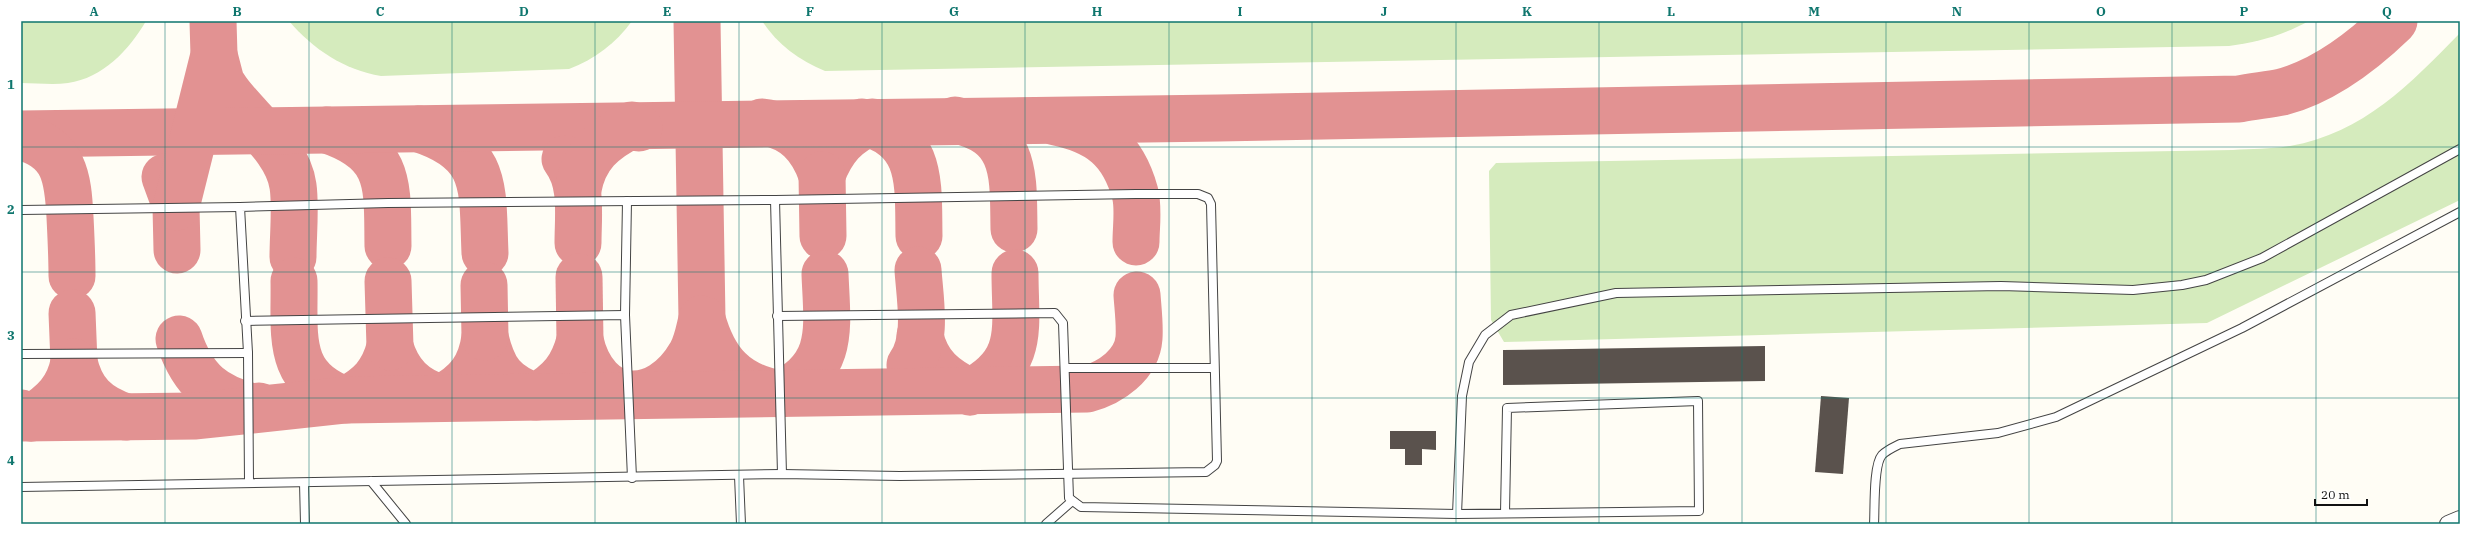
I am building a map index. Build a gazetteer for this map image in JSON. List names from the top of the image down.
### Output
{
  "scale_bar": "20 m",
  "grid": {
    "columns": [
      "A",
      "B",
      "C",
      "D",
      "E",
      "F",
      "G",
      "H",
      "I",
      "J",
      "K",
      "L",
      "M",
      "N",
      "O",
      "P",
      "Q"
    ],
    "rows": [
      "1",
      "2",
      "3",
      "4"
    ]
  }
}
